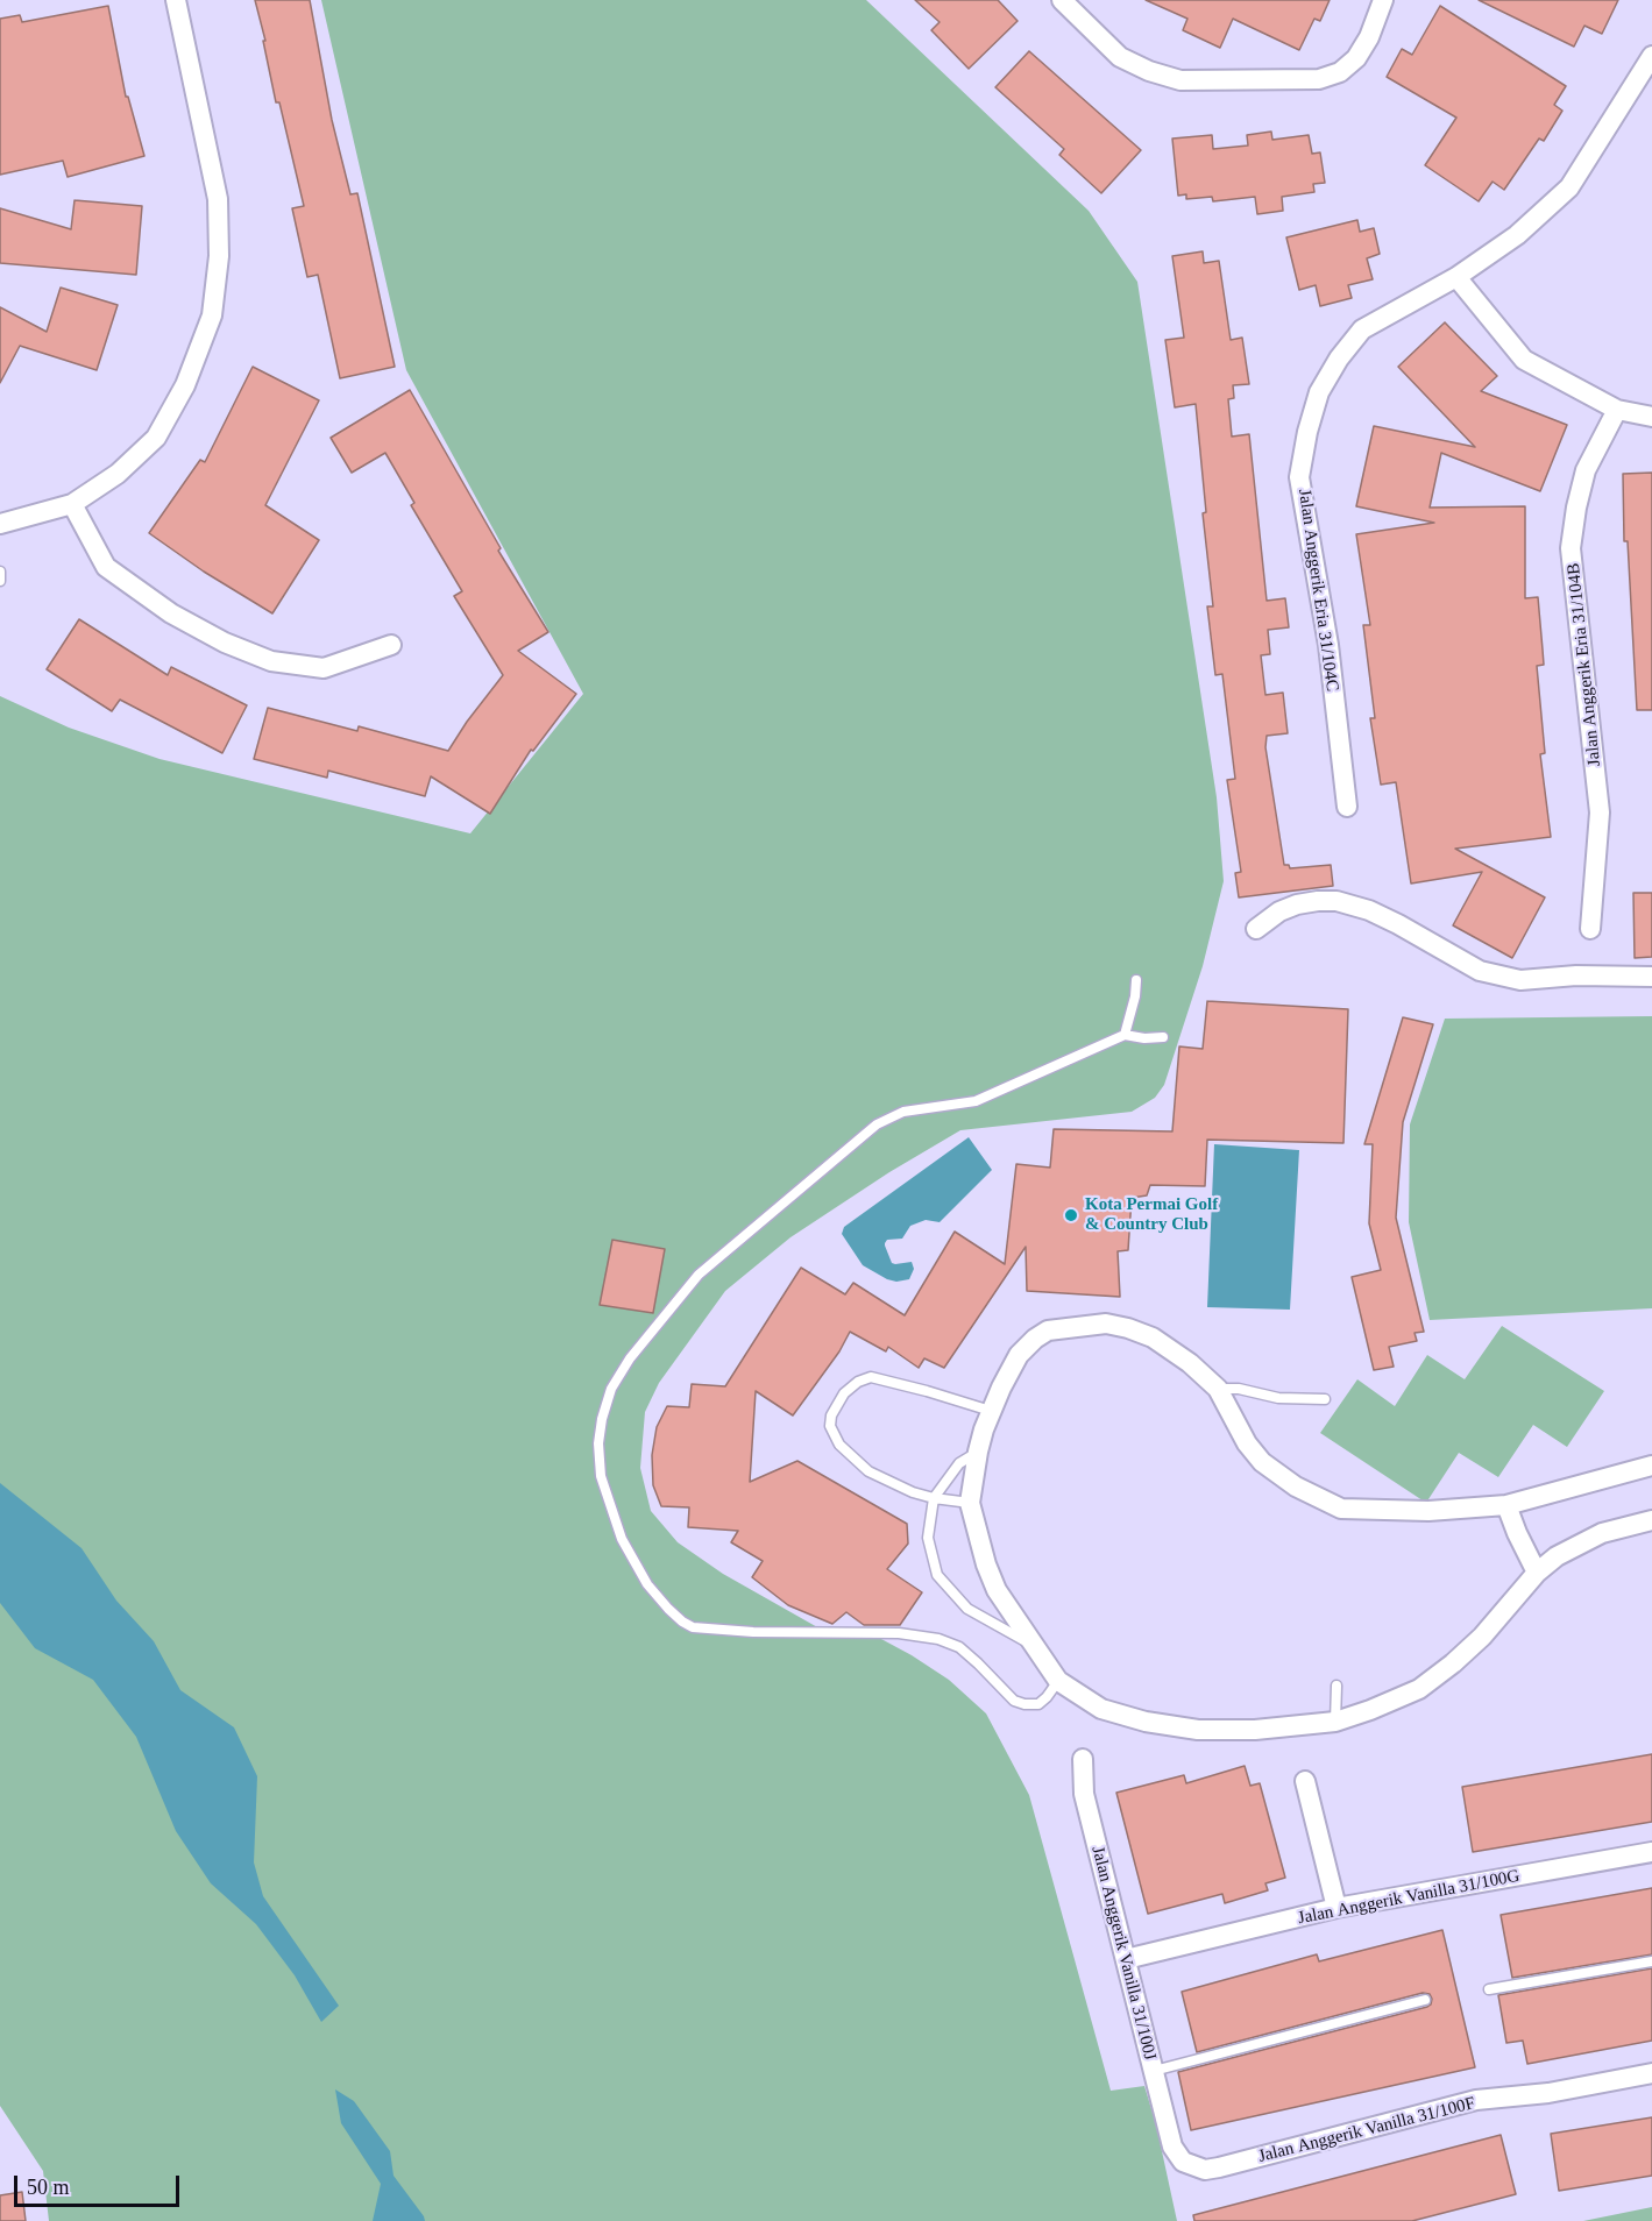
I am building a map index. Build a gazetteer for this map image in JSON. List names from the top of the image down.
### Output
{
  "streets": {
    "street": [
      "Jalan Anggerik Eria 31/104C",
      "Jalan Anggerik Eria 31/104B",
      "Jalan Anggerik Vanilla 31/100G",
      "Jalan Anggerik Vanilla 31/100J",
      "Jalan Anggerik Vanilla 31/100F"
    ]
  },
  "crossings": [
    ["Jalan Anggerik Vanilla 31/100G", "Jalan Anggerik Vanilla 31/100J"],
    ["Jalan Anggerik Vanilla 31/100J", "Jalan Anggerik Vanilla 31/100F"]
  ],
  "places": ["Kota Permai Golf & Country Club"],
  "scale_bar": "50 m"
}
